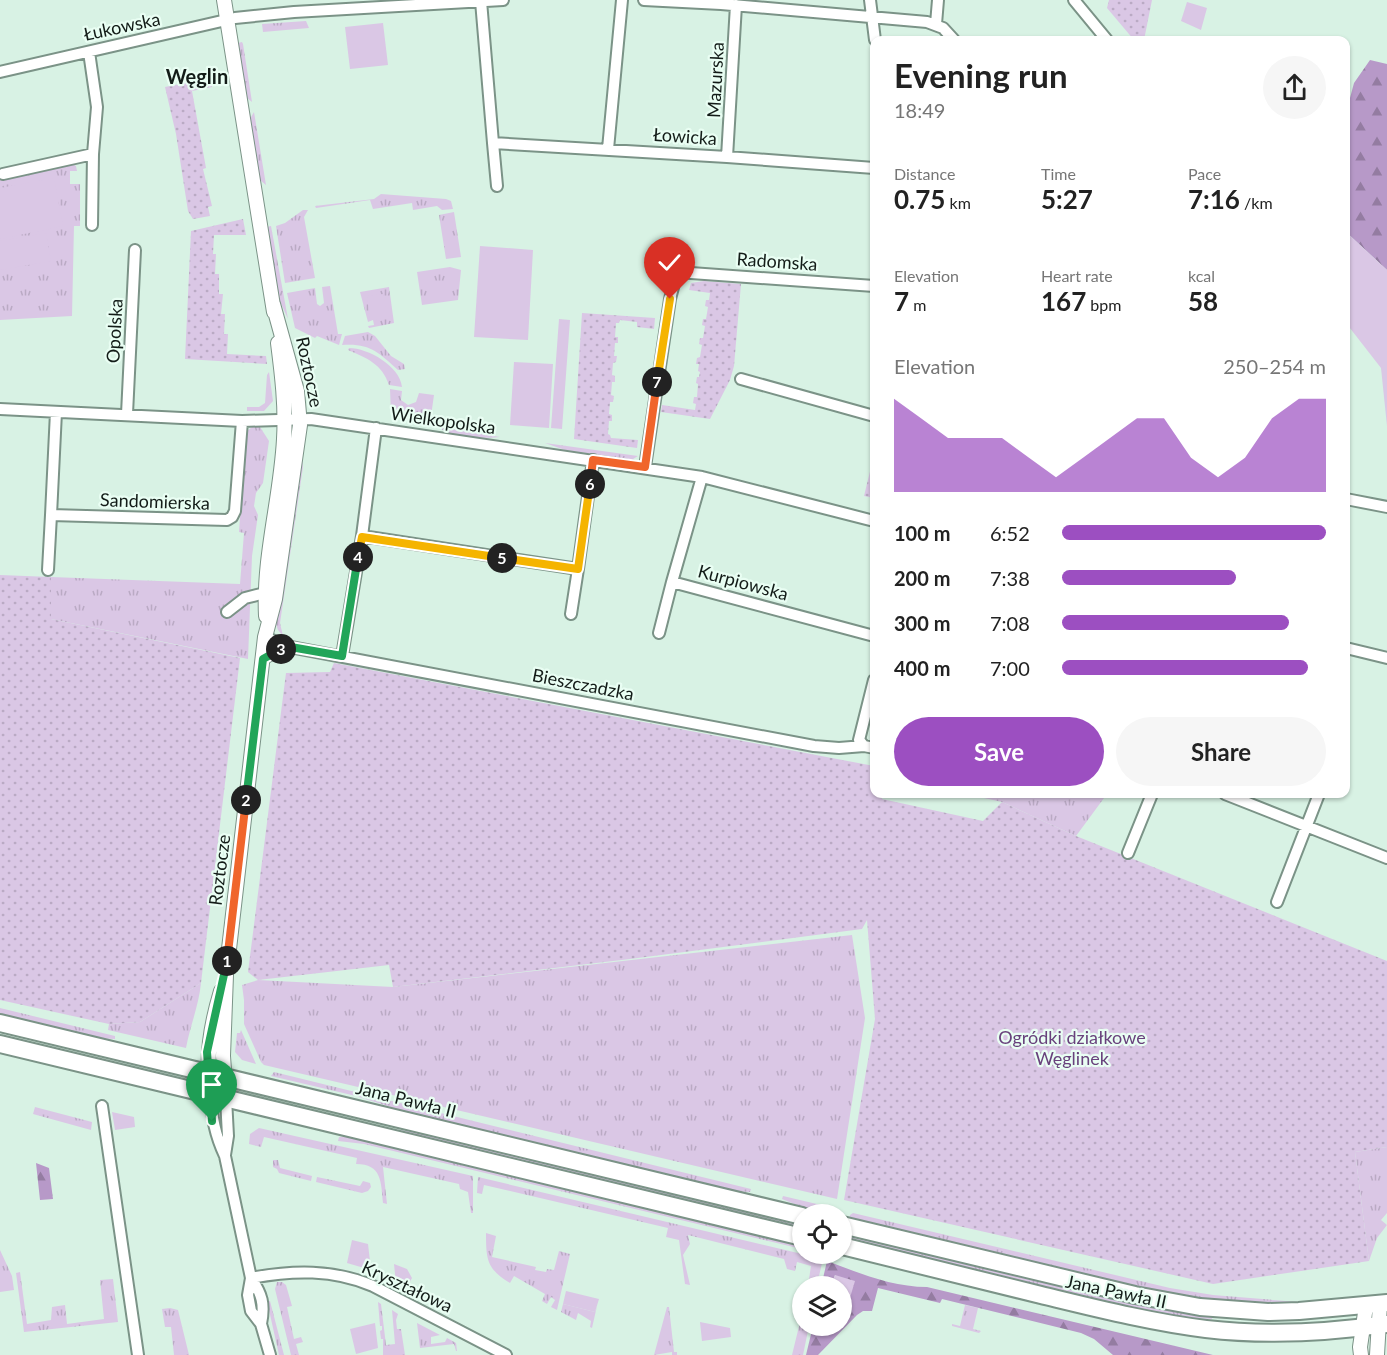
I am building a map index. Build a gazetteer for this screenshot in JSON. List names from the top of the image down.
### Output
{
  "streets": {
    "main road": ["Jana Pawła II"],
    "street": [
      "Łukowska",
      "Mazurska",
      "Łowicka",
      "Radomska",
      "Opolska",
      "Roztocze",
      "Wielkopolska",
      "Sandomierska",
      "Kurpiowska",
      "Bieszczadzka",
      "Kryształowa"
    ]
  },
  "crossings": [
    ["Łukowska", "Roztocze"],
    ["Mazurska", "Łowicka"],
    ["Radomska", "Wielkopolska"],
    ["Opolska", "Wielkopolska"],
    ["Roztocze", "Wielkopolska"],
    ["Roztocze", "Bieszczadzka"],
    ["Roztocze", "Jana Pawła II"],
    ["Wielkopolska", "Sandomierska"],
    ["Wielkopolska", "Kurpiowska"]
  ],
  "districts": ["Węglin"],
  "parks": ["Ogródki działkowe Węglinek"],
  "page": {
    "heading": ["Evening run", "18:49"],
    "stats": [
      ["Distance", "0.75 km"],
      ["Time", "5:27"],
      ["Pace", "7:16 /km"],
      ["Elevation", "7 m"],
      ["Heart rate", "167 bpm"],
      ["kcal", "58"]
    ],
    "chart": ["Elevation", "250–254 m"],
    "pins": [
      "7",
      "6",
      "4",
      "5",
      "3",
      "2",
      "1"
    ],
    "list": [
      {
        "name": "100 m",
        "note": "6:52"
      },
      {
        "name": "200 m",
        "note": "7:38"
      },
      {
        "name": "300 m",
        "note": "7:08"
      },
      {
        "name": "400 m",
        "note": "7:00"
      }
    ],
    "buttons": ["Save", "Share"]
  }
}
